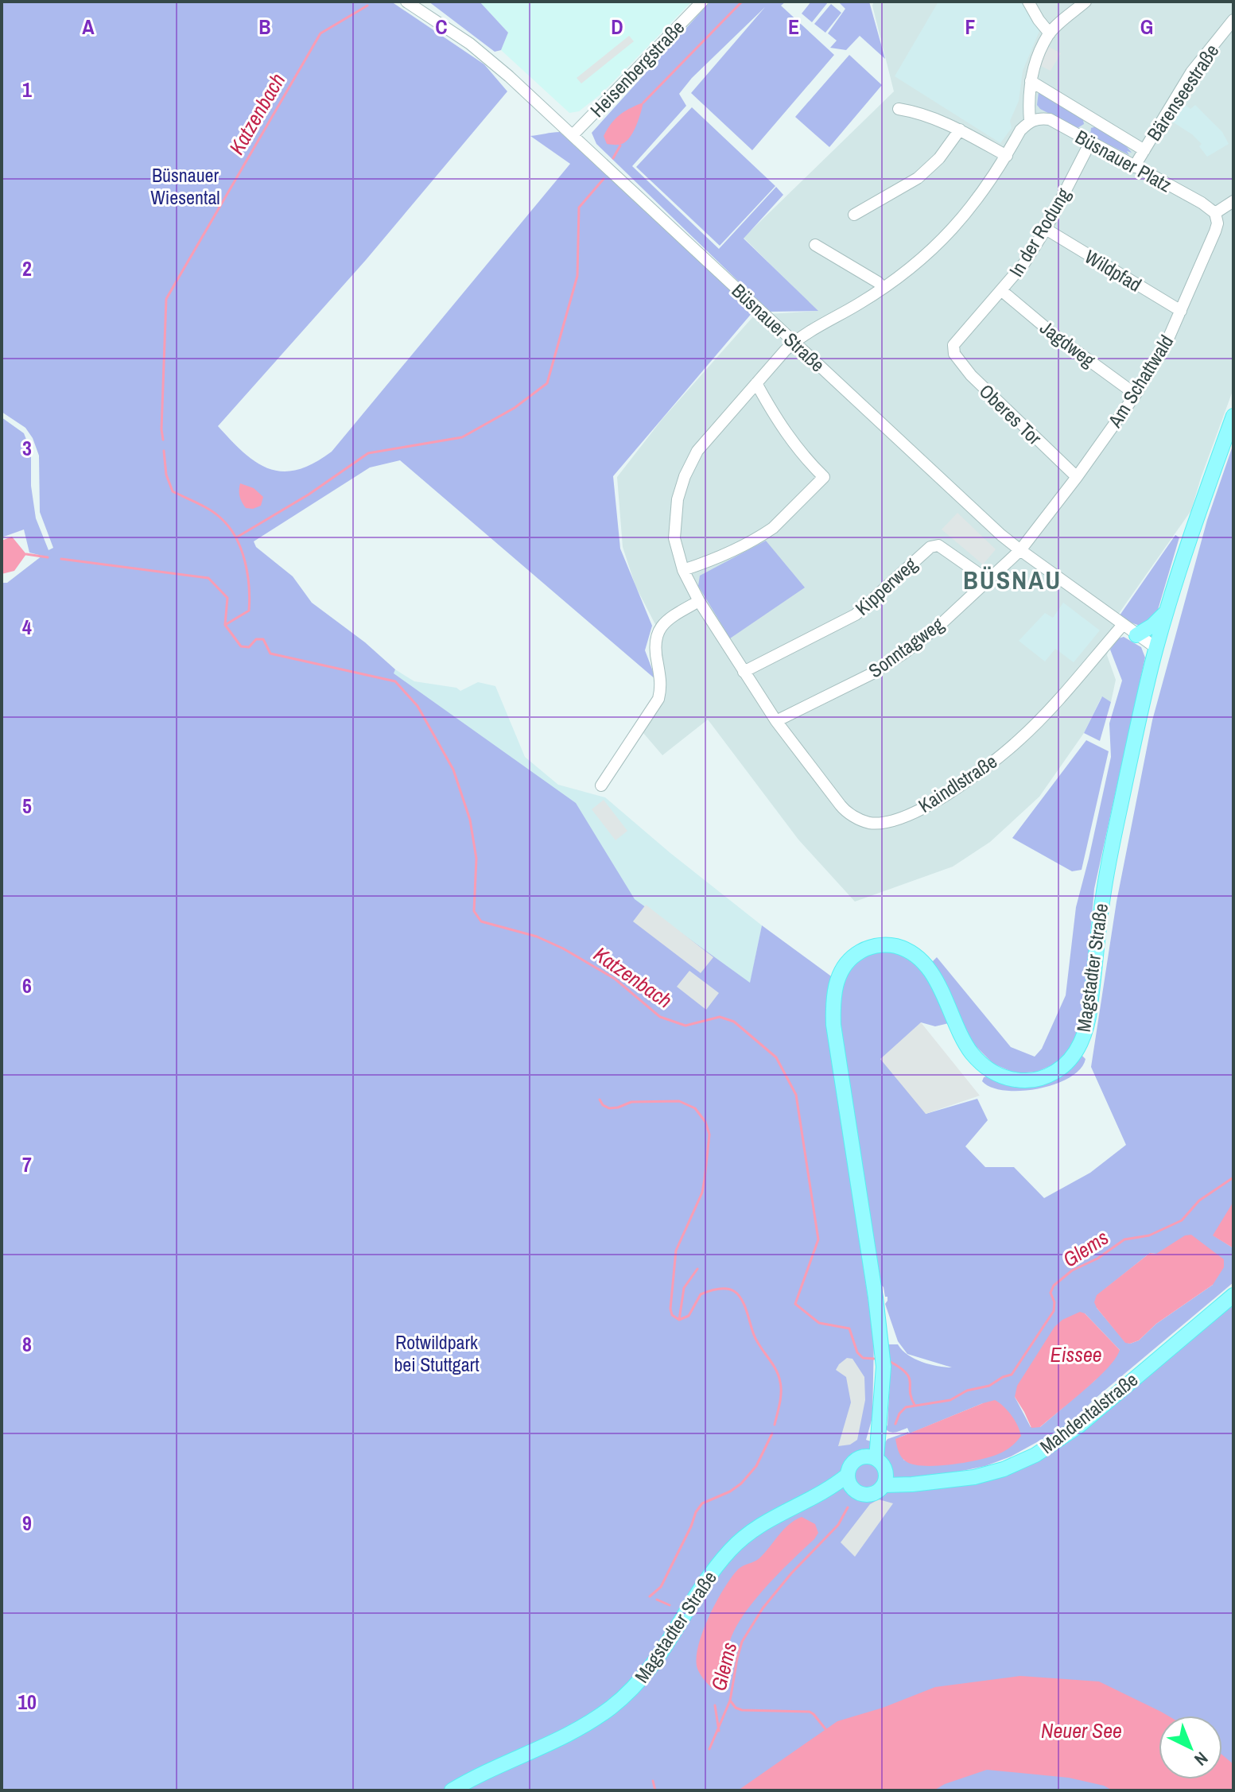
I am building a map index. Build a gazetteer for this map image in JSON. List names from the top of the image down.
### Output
{
  "streets": {
    "main road": ["Magstadter Straße", "Mahdentalstraße"],
    "street": [
      "Heisenbergstraße",
      "Bärenseestraße",
      "Büsnauer Platz",
      "In der Rodung",
      "Wildpfad",
      "Büsnauer Straße",
      "Jagdweg",
      "Am Schattwald",
      "Oberes Tor",
      "Kipperweg",
      "Sonntagweg",
      "Kaindlstraße"
    ]
  },
  "crossings": [
    ["Heisenbergstraße", "Büsnauer Straße"],
    ["Bärenseestraße", "Büsnauer Platz"],
    ["Büsnauer Platz", "In der Rodung"],
    ["Büsnauer Platz", "Am Schattwald"],
    ["Büsnauer Platz", "Kaindlstraße"],
    ["In der Rodung", "Wildpfad"],
    ["In der Rodung", "Jagdweg"],
    ["In der Rodung", "Oberes Tor"],
    ["Wildpfad", "Am Schattwald"],
    ["Büsnauer Straße", "Am Schattwald"],
    ["Büsnauer Straße", "Sonntagweg"],
    ["Büsnauer Straße", "Kaindlstraße"],
    ["Büsnauer Straße", "Magstadter Straße"],
    ["Jagdweg", "Am Schattwald"],
    ["Am Schattwald", "Oberes Tor"],
    ["Am Schattwald", "Sonntagweg"],
    ["Kipperweg", "Sonntagweg"],
    ["Kipperweg", "Kaindlstraße"],
    ["Sonntagweg", "Kaindlstraße"],
    ["Magstadter Straße", "Mahdentalstraße"]
  ],
  "districts": ["BÜSNAU"],
  "water": [
    "Katzenbach",
    "Glems",
    "Eissee",
    "Neuer See"
  ],
  "parks": ["Büsnauer Wiesental", "Rotwildpark bei Stuttgart"],
  "north": "bottom right",
  "grid": {
    "columns": [
      "A",
      "B",
      "C",
      "D",
      "E",
      "F",
      "G"
    ],
    "rows": [
      "1",
      "2",
      "3",
      "4",
      "5",
      "6",
      "7",
      "8",
      "9",
      "10"
    ]
  }
}
